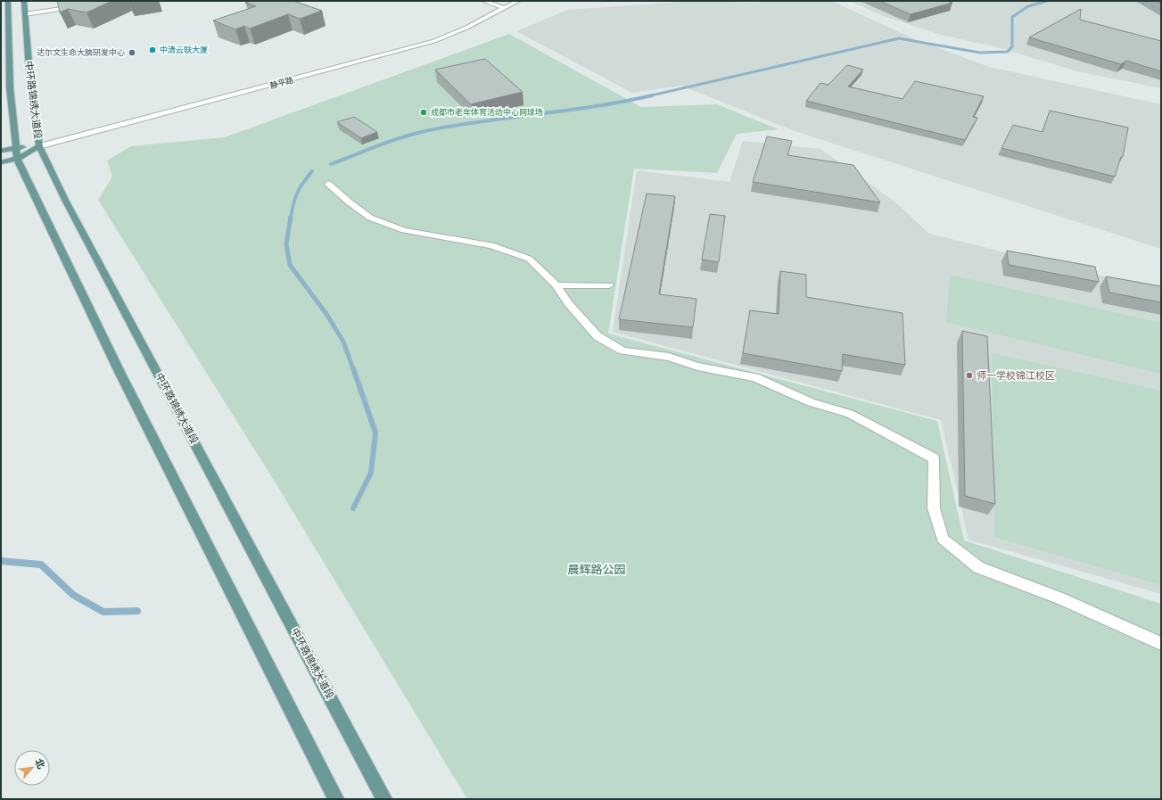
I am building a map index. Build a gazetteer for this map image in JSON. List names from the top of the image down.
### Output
{
  "streets": {
    "main road": ["中环路锦绣大道段"],
    "street": ["静平路"]
  },
  "crossings": [
    ["静平路", "中环路锦绣大道段"]
  ],
  "parks": ["晨辉路公园"],
  "places": [
    "中清云联大厦",
    "达尔文生命大脑研发中心",
    "成都市老年体育活动中心网球场",
    "师一学校锦江校区"
  ],
  "north": "top right"
}
